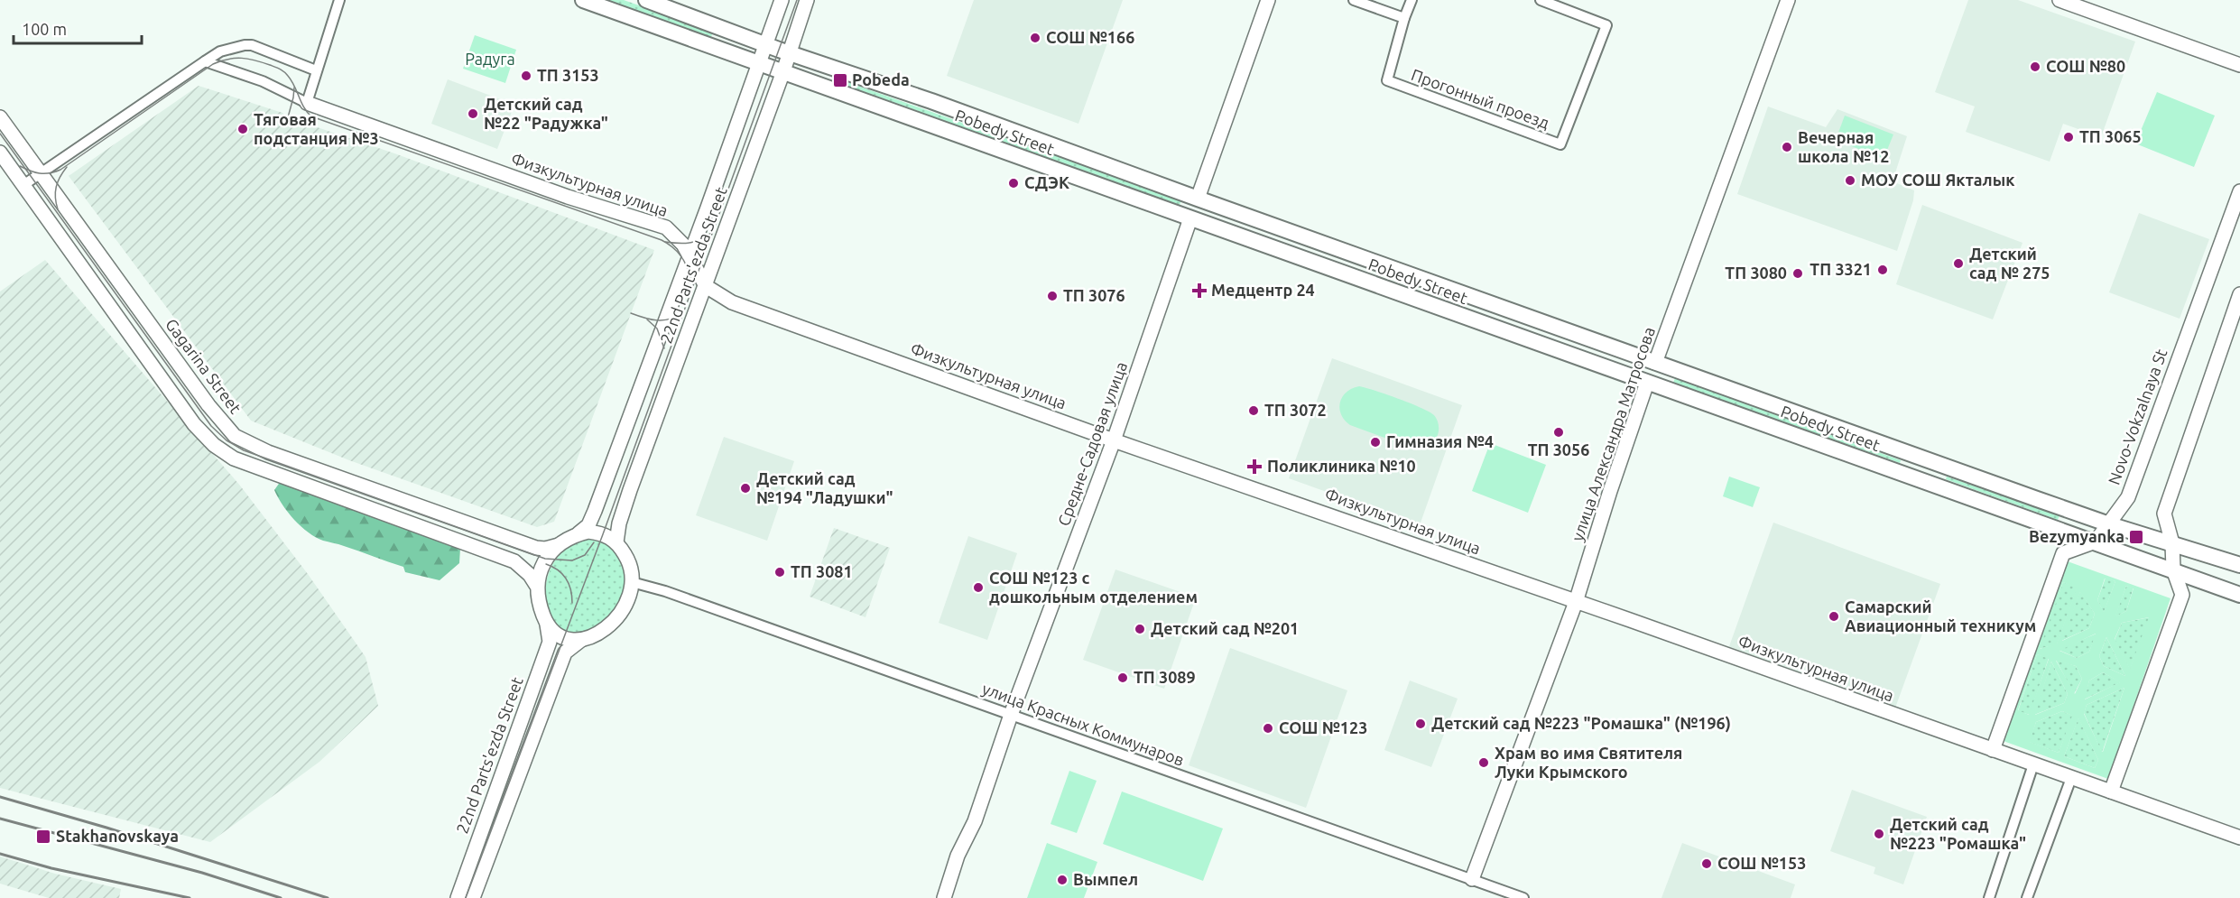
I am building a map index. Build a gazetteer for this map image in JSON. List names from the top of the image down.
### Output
{
  "streets": {
    "main road": [
      "Pobedy Street",
      "Физкультурная улица",
      "22nd Parts'ezda Street",
      "Gagarina Street",
      "Novo-Vokzalnaya St",
      "улица Александра Матросова",
      "Средне-Садовая улица"
    ],
    "street": ["Прогонный проезд", "улица Красных Коммунаров"]
  },
  "crossings": [
    ["Pobedy Street", "22nd Parts'ezda Street"],
    ["Pobedy Street", "Novo-Vokzalnaya St"],
    ["Pobedy Street", "улица Александра Матросова"],
    ["Pobedy Street", "Средне-Садовая улица"],
    ["Физкультурная улица", "22nd Parts'ezda Street"],
    ["Физкультурная улица", "улица Александра Матросова"],
    ["Физкультурная улица", "Средне-Садовая улица"],
    ["22nd Parts'ezda Street", "Gagarina Street"],
    ["22nd Parts'ezda Street", "улица Красных Коммунаров"],
    ["Gagarina Street", "улица Красных Коммунаров"],
    ["улица Александра Матросова", "улица Красных Коммунаров"],
    ["Средне-Садовая улица", "улица Красных Коммунаров"]
  ],
  "parks": ["Радyга"],
  "places": {
    "other": [
      "СОШ №166",
      "СОШ №80",
      "ТП 3153",
      "Детский сад №22 \"Радужка\"",
      "Тяговая подстанция №3",
      "ТП 3065",
      "Вечерная школа №12",
      "МОУ СОШ Якталык",
      "СДЭК",
      "Детский сад № 275",
      "ТП 3321",
      "ТП 3080",
      "ТП 3076",
      "ТП 3072",
      "ТП 3056",
      "Гимназия №4",
      "Детский сад №194 \"Ладушки\"",
      "ТП 3081",
      "СОШ №123 с дошкольным отделением",
      "Самарский Авиационный техникум",
      "Детский сад №201",
      "ТП 3089",
      "Детский сад №223 \"Ромашка\" (№196)",
      "СОШ №123",
      "Храм во имя Святителя Луки Крымского",
      "Детский сад №223 \"Ромашка\"",
      "СОШ №153",
      "Вымпел"
    ],
    "transit": ["Pobeda", "Bezymyanka", "Stakhanovskaya"],
    "health": ["Медцентр 24", "Поликлиника №10"]
  },
  "scale_bar": "100 m"
}
